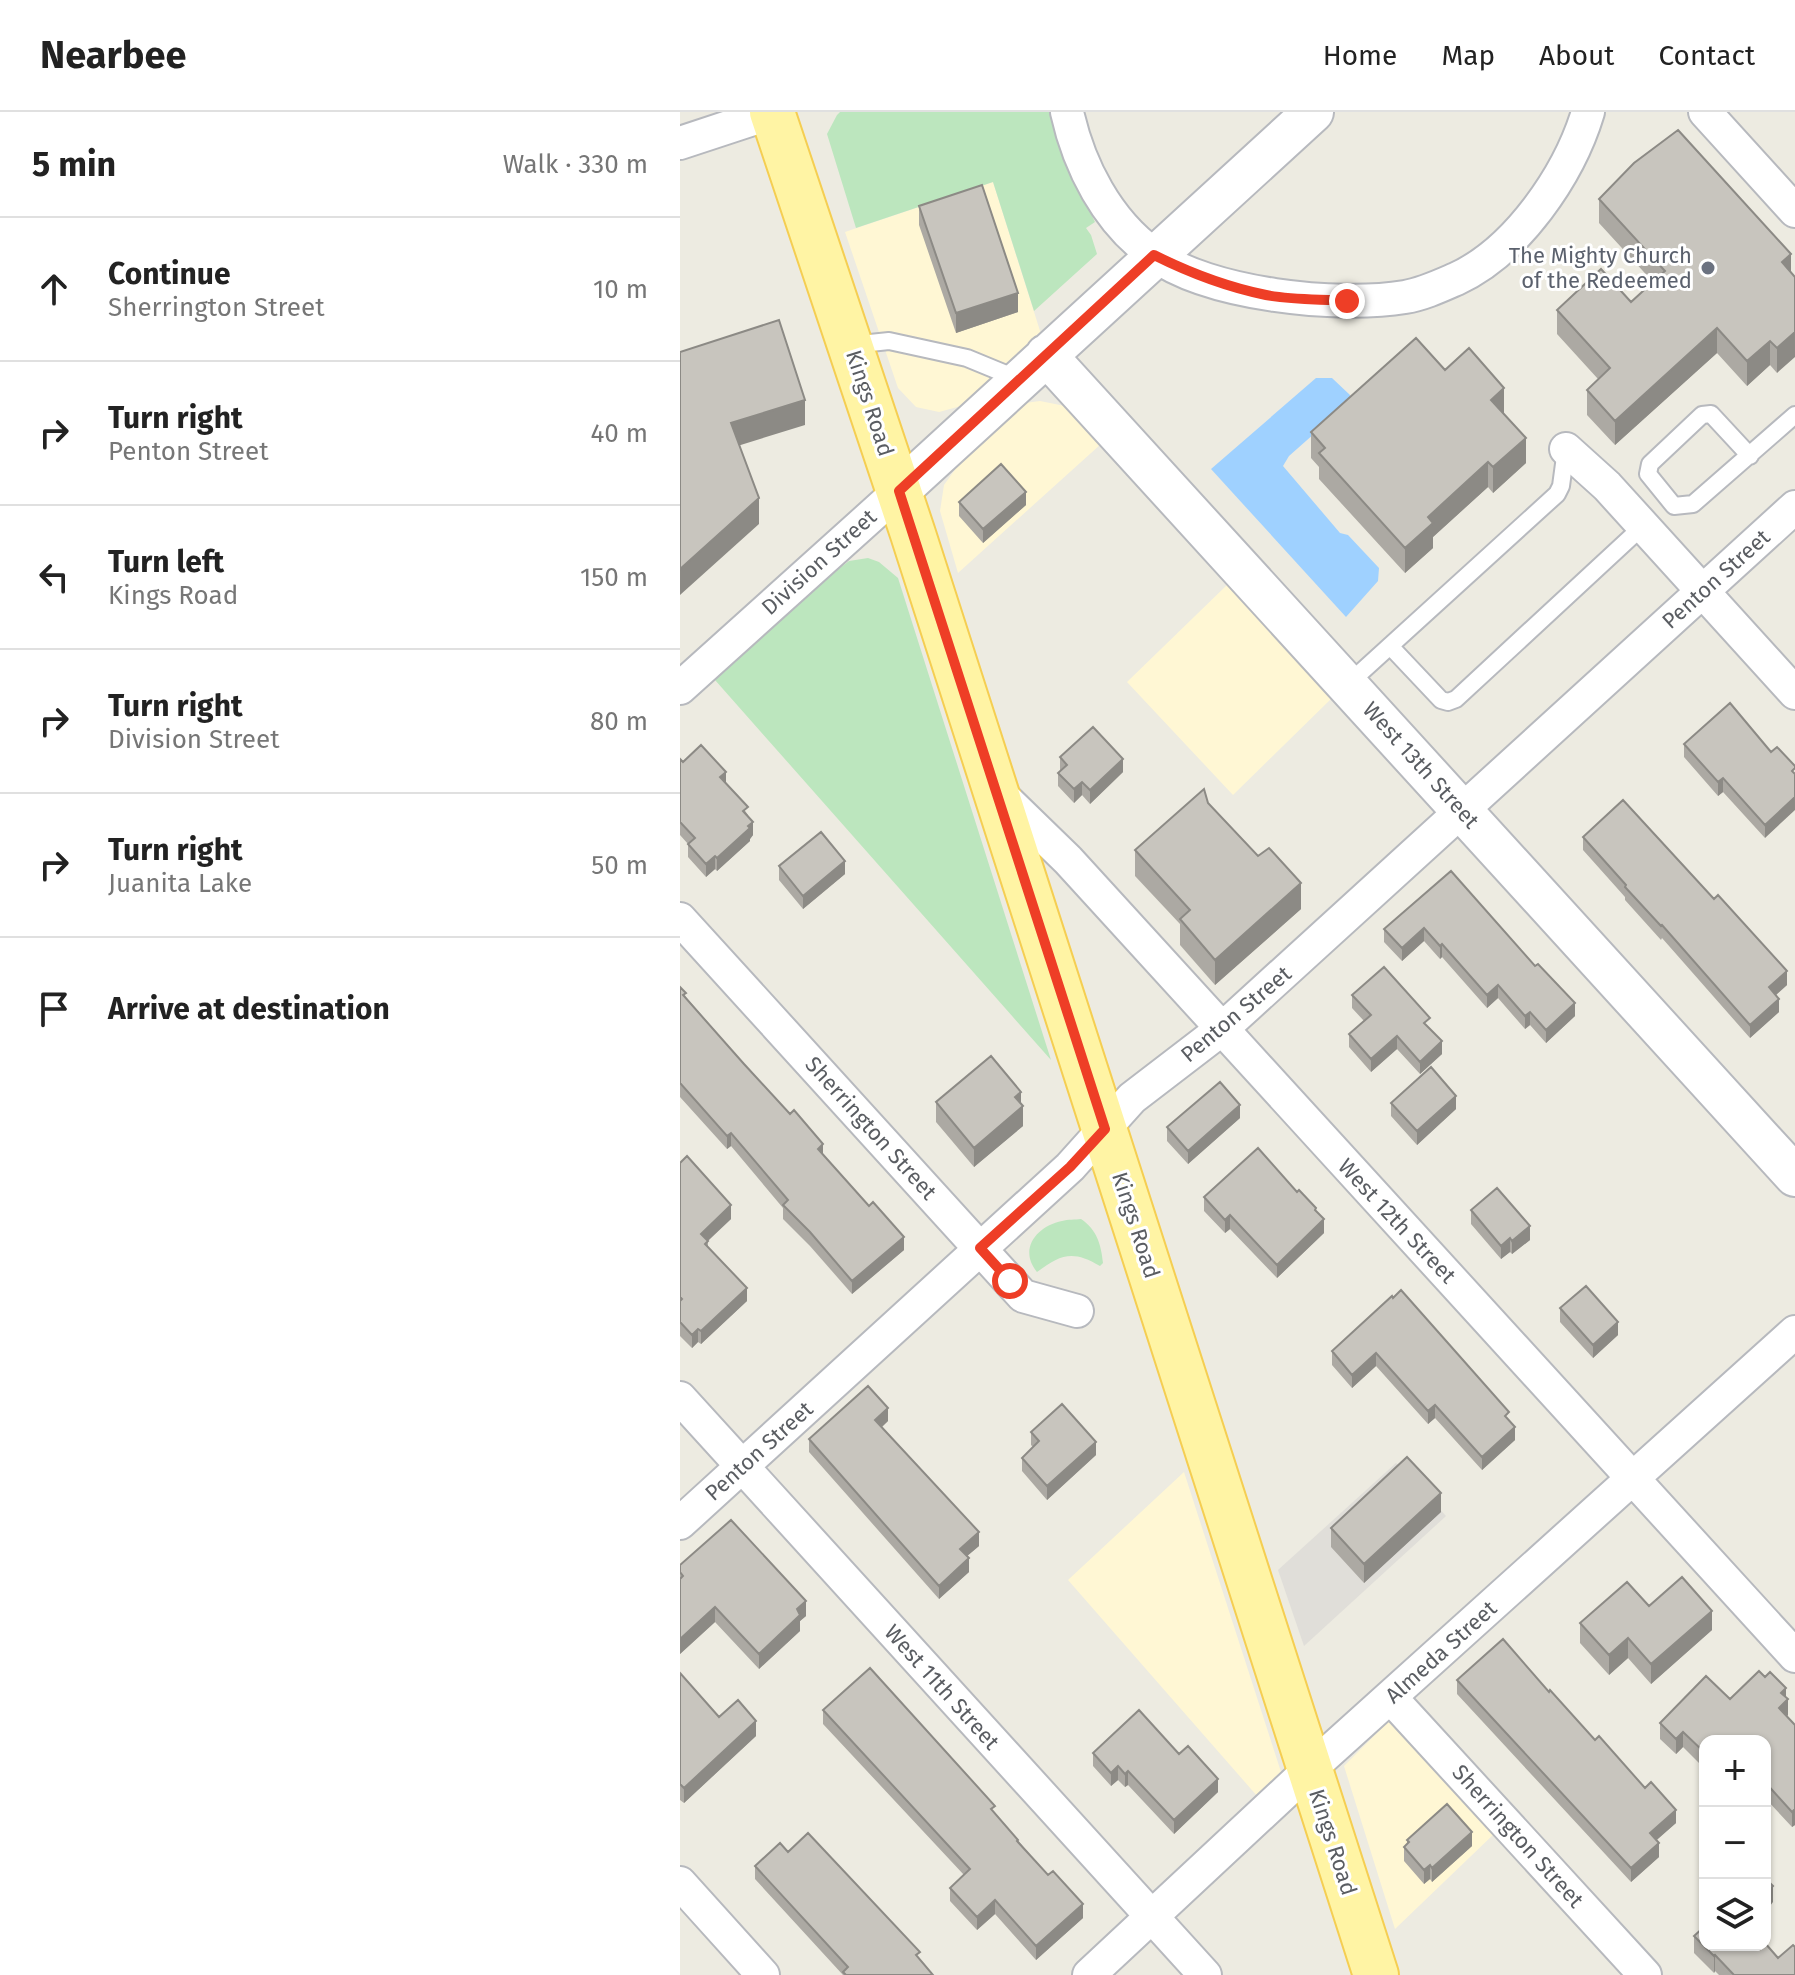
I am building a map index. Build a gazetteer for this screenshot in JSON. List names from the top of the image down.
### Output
{
  "streets": {
    "main road": ["Kings Road"],
    "street": [
      "Division Street",
      "Penton Street",
      "West 13th Street",
      "Sherrington Street",
      "West 12th Street",
      "Almeda Street",
      "West 11th Street"
    ]
  },
  "crossings": [
    ["Kings Road", "Division Street"],
    ["Kings Road", "Penton Street"],
    ["Kings Road", "West 12th Street"],
    ["Kings Road", "Almeda Street"],
    ["Division Street", "West 13th Street"],
    ["Penton Street", "West 13th Street"],
    ["Penton Street", "Sherrington Street"],
    ["Penton Street", "West 12th Street"],
    ["Penton Street", "West 11th Street"],
    ["Sherrington Street", "Almeda Street"],
    ["West 12th Street", "Almeda Street"],
    ["Almeda Street", "West 11th Street"]
  ],
  "places": ["The Mighty Church of the Redeemed"],
  "page": {
    "header": "Nearbee",
    "nav": [
      "Home",
      "Map",
      "About",
      "Contact"
    ],
    "heading": ["5 min", "Walk · 330 m"],
    "list": [
      ["Continue", "Sherrington Street", "10 m"],
      ["Turn right", "Penton Street", "40 m"],
      ["Turn left", "Kings Road", "150 m"],
      ["Turn right", "Division Street", "80 m"],
      ["Turn right", "Juanita Lake", "50 m"],
      "Arrive at destination"
    ],
    "map_buttons": ["+", "−"]
  }
}
